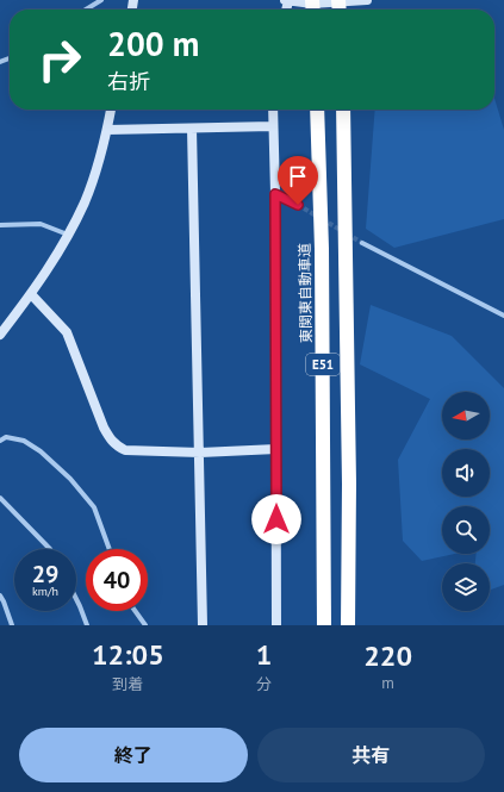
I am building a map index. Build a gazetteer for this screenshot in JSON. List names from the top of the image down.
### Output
{
  "streets": {
    "highway": ["東関東自動車道", "E51"]
  },
  "north": "left",
  "page": {
    "turn": ["200 m", "右折"],
    "speed": "29 km/h",
    "limit": "40",
    "eta": [
      "12:05",
      "到着",
      "1",
      "分",
      "220",
      "m"
    ],
    "buttons": ["終了", "共有"]
  }
}
